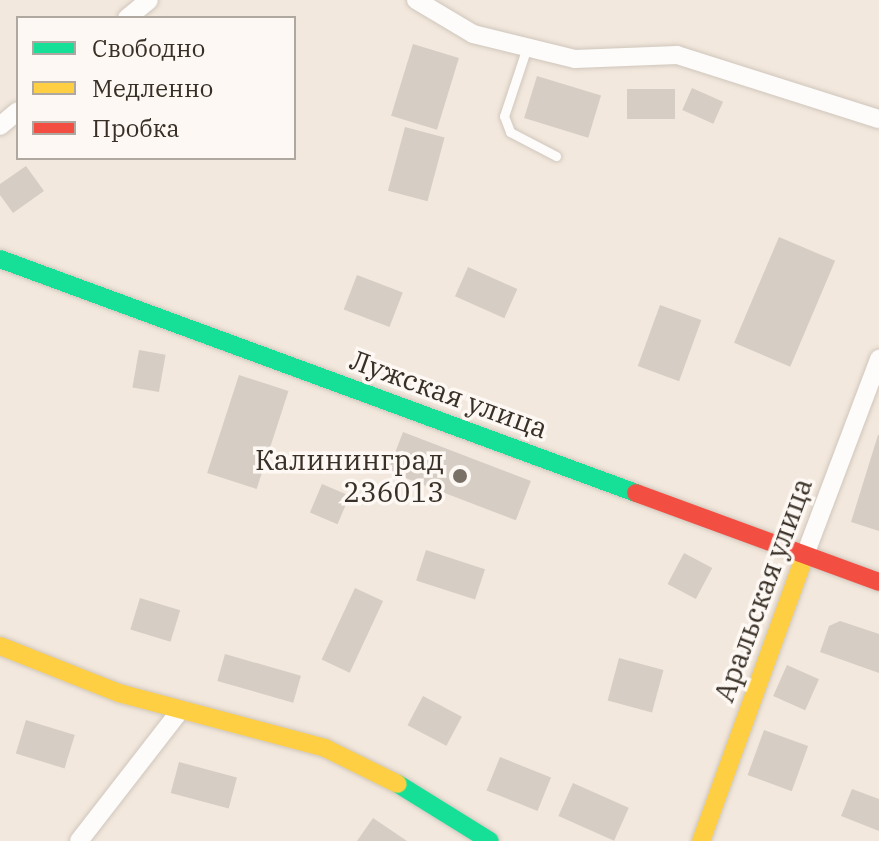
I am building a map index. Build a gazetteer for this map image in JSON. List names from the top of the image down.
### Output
{
  "streets": {
    "main road": ["Лужская улица", "Аральская улица"]
  },
  "crossings": [
    ["Лужская улица", "Аральская улица"]
  ],
  "places": ["Калининград 236013"],
  "legend": ["Свободно", "Медленно", "Пробка"]
}
